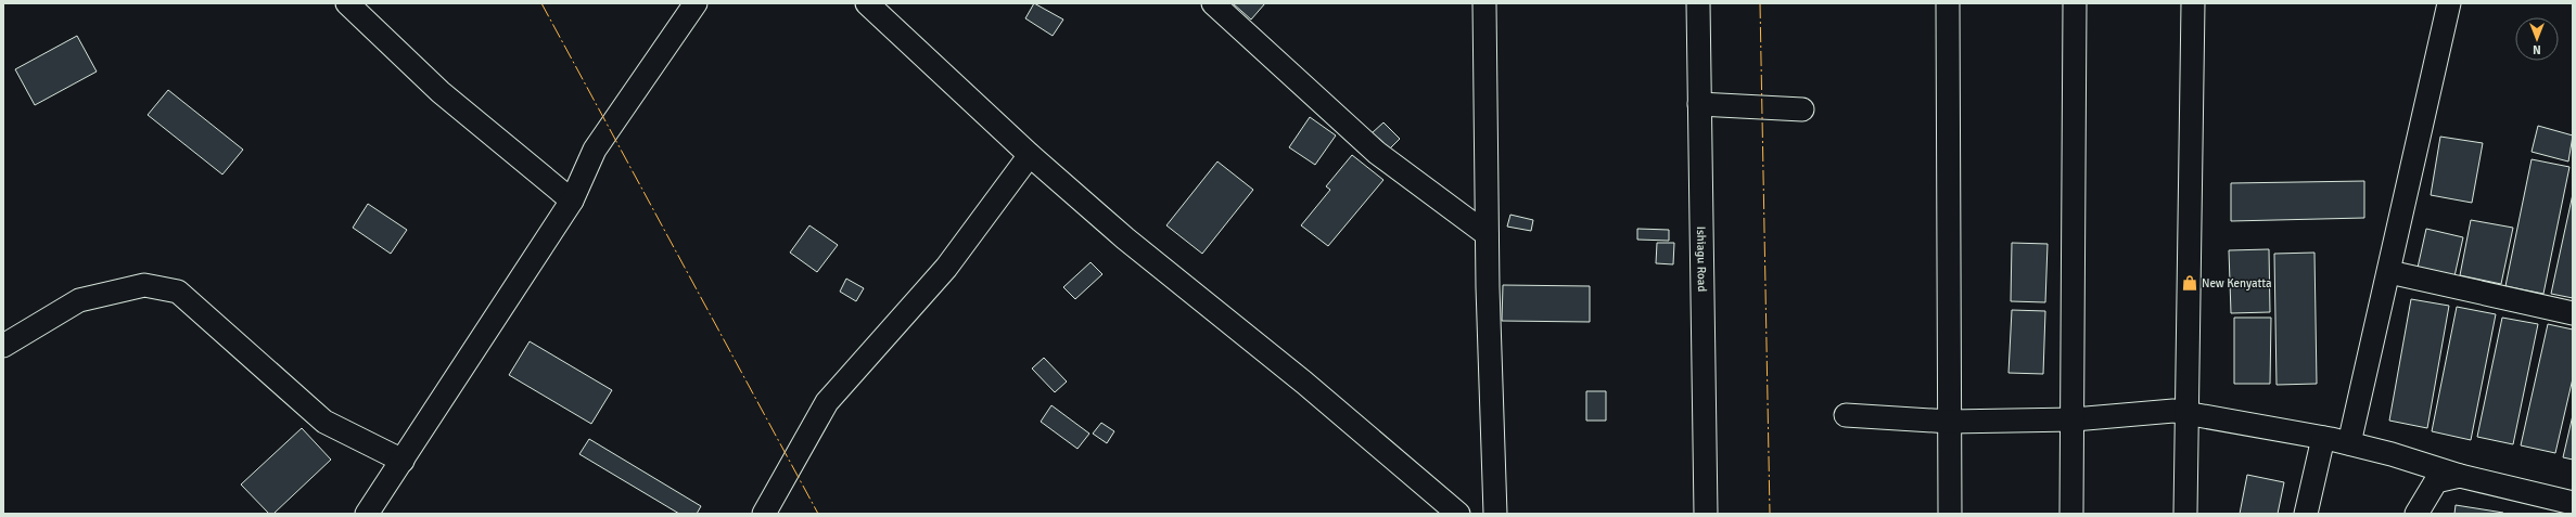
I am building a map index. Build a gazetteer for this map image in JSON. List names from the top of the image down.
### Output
{
  "streets": {
    "street": ["Ishiagu Road"]
  },
  "places": {
    "shop": ["New Kenyatta"]
  },
  "north": "bottom"
}
